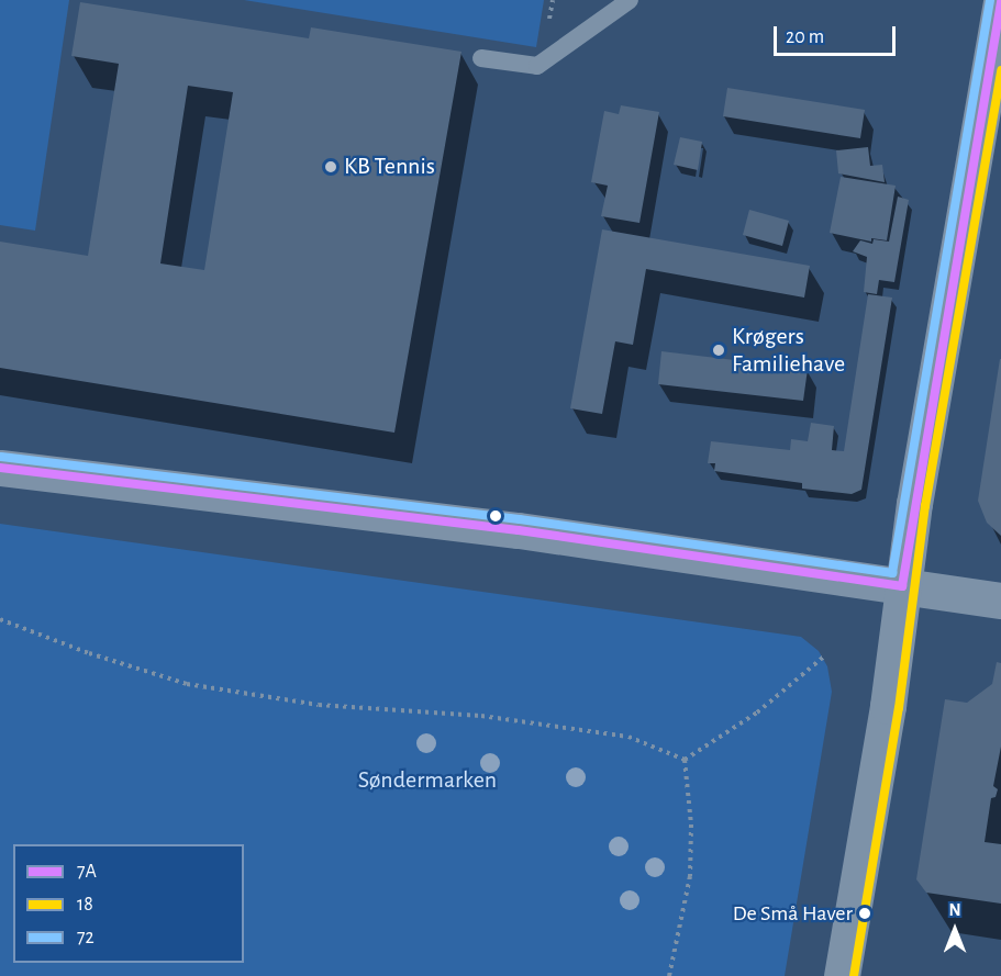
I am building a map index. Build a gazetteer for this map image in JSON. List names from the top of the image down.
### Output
{
  "parks": ["Søndermarken"],
  "places": ["KB Tennis", "Krøgers Familiehave", "De Små Haver"],
  "lines": ["transit line 72", "transit line 7A", "transit line 18"],
  "legend": ["7A", "18", "72"],
  "scale_bar": "20 m",
  "north": "top"
}
